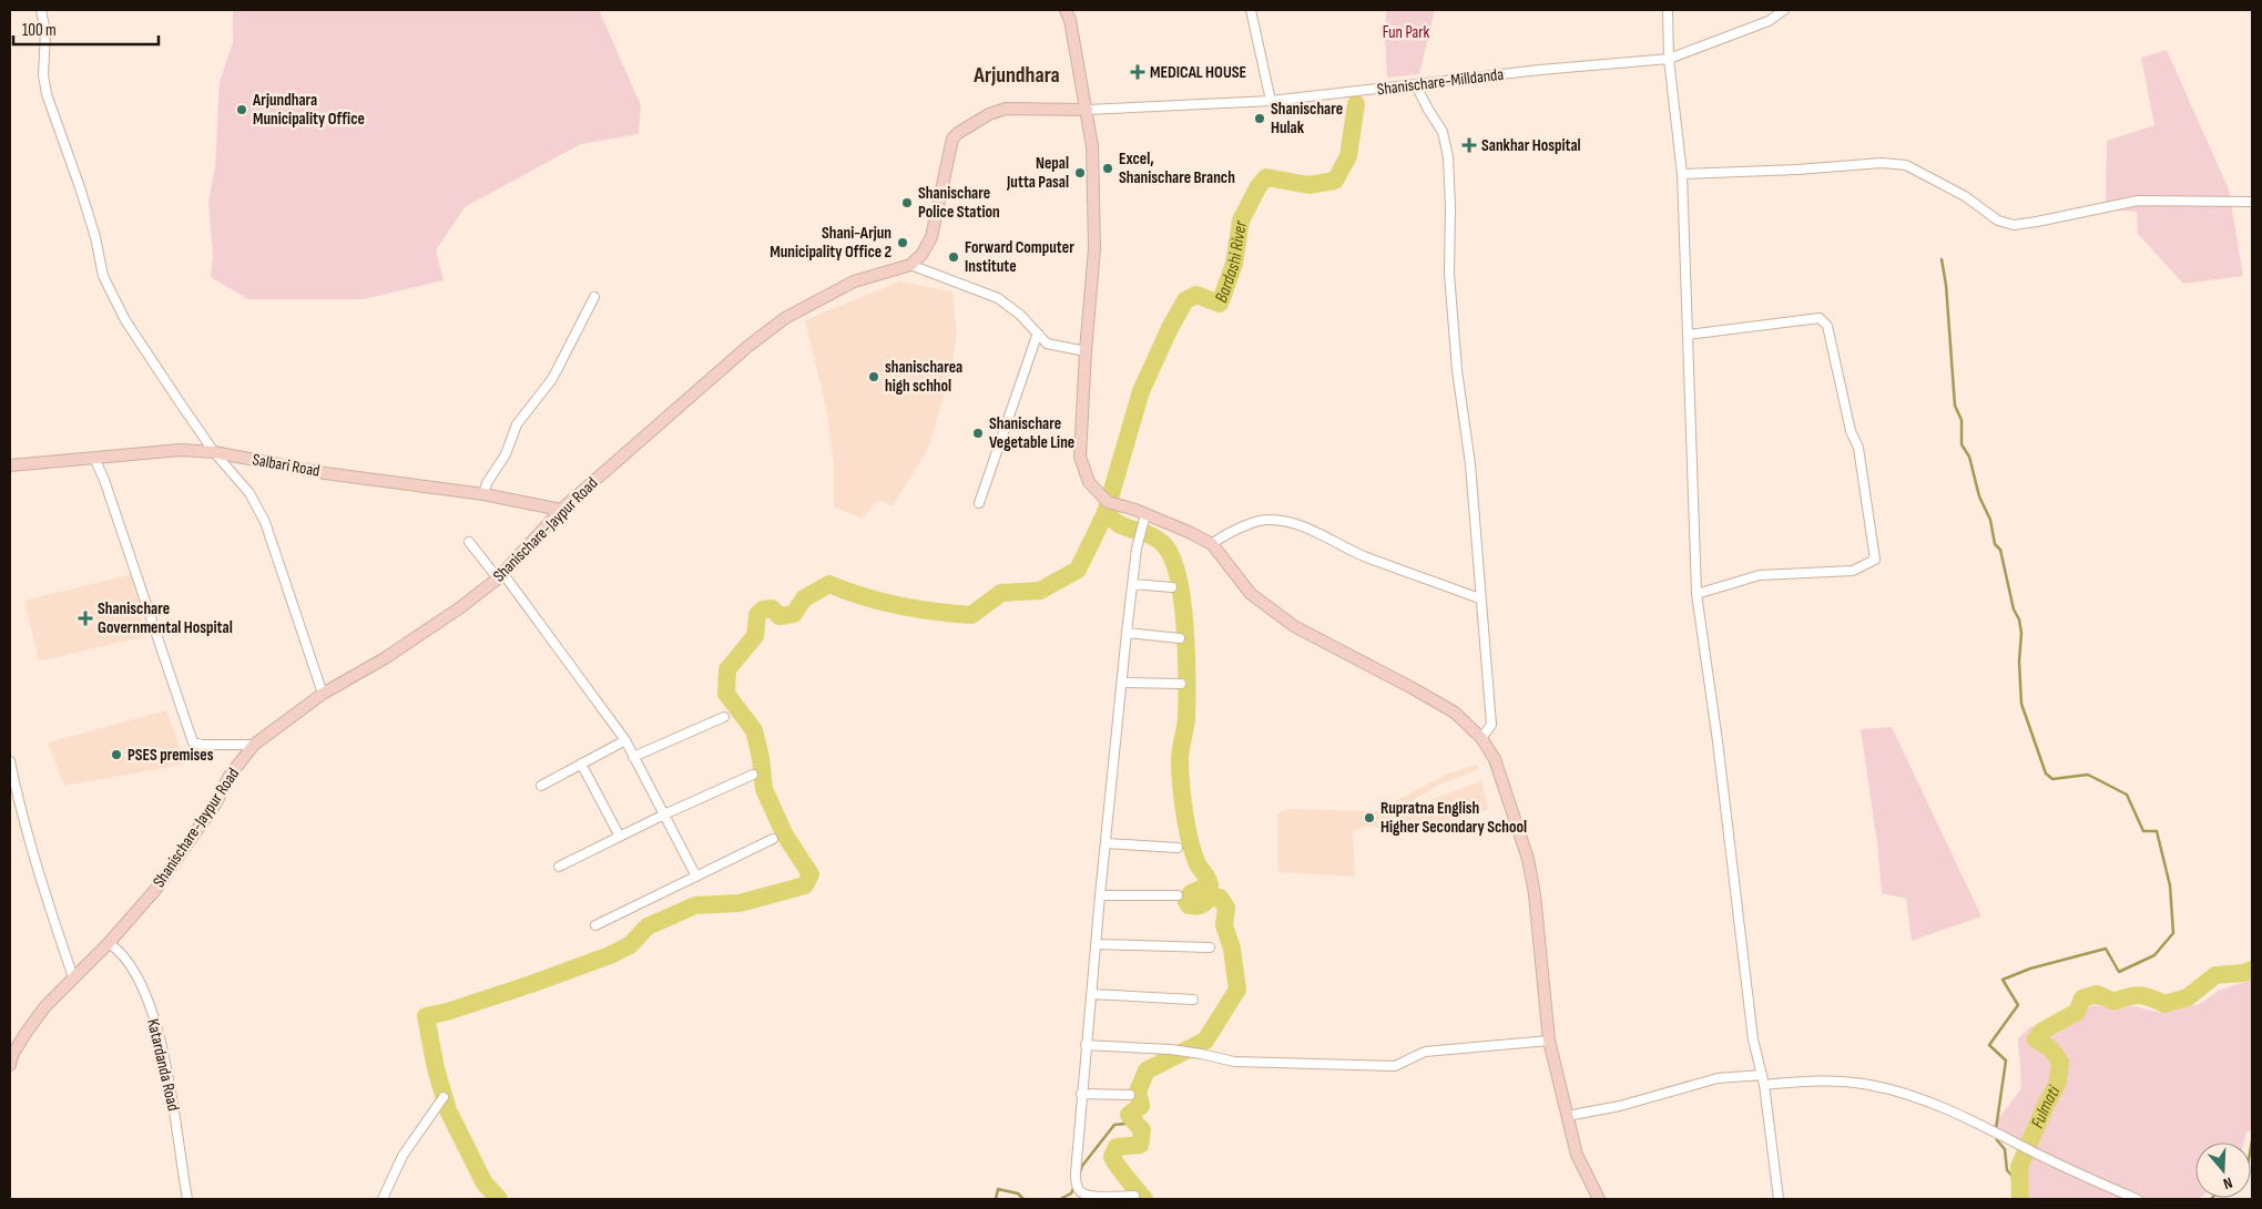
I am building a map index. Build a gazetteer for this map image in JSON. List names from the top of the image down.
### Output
{
  "streets": {
    "street": [
      "Shanischare-Milldanda",
      "Salbari Road",
      "Shanischare-Jaypur Road",
      "Katardanda Road"
    ]
  },
  "crossings": [
    ["Salbari Road", "Shanischare-Jaypur Road"],
    ["Shanischare-Jaypur Road", "Katardanda Road"]
  ],
  "districts": ["Arjundhara"],
  "water": ["Bardashi River", "Fulmati"],
  "parks": ["Fun Park"],
  "places": {
    "health": ["MEDICAL HOUSE", "Sankhar Hospital", "Shanischare Governmental Hospital"],
    "other": [
      "Arjundhara Municipality Office",
      "Shanischare Hulak",
      "Excel, Shanischare Branch",
      "Nepal Jutta Pasal",
      "Shanischare Police Station",
      "Shani-Arjun Municipality Office 2",
      "Forward Computer Institute",
      "shanischarea high schhol",
      "Shanischare Vegetable Line",
      "PSES premises",
      "Rupratna English Higher Secondary School"
    ]
  },
  "scale_bar": "100 m",
  "north": "bottom"
}
